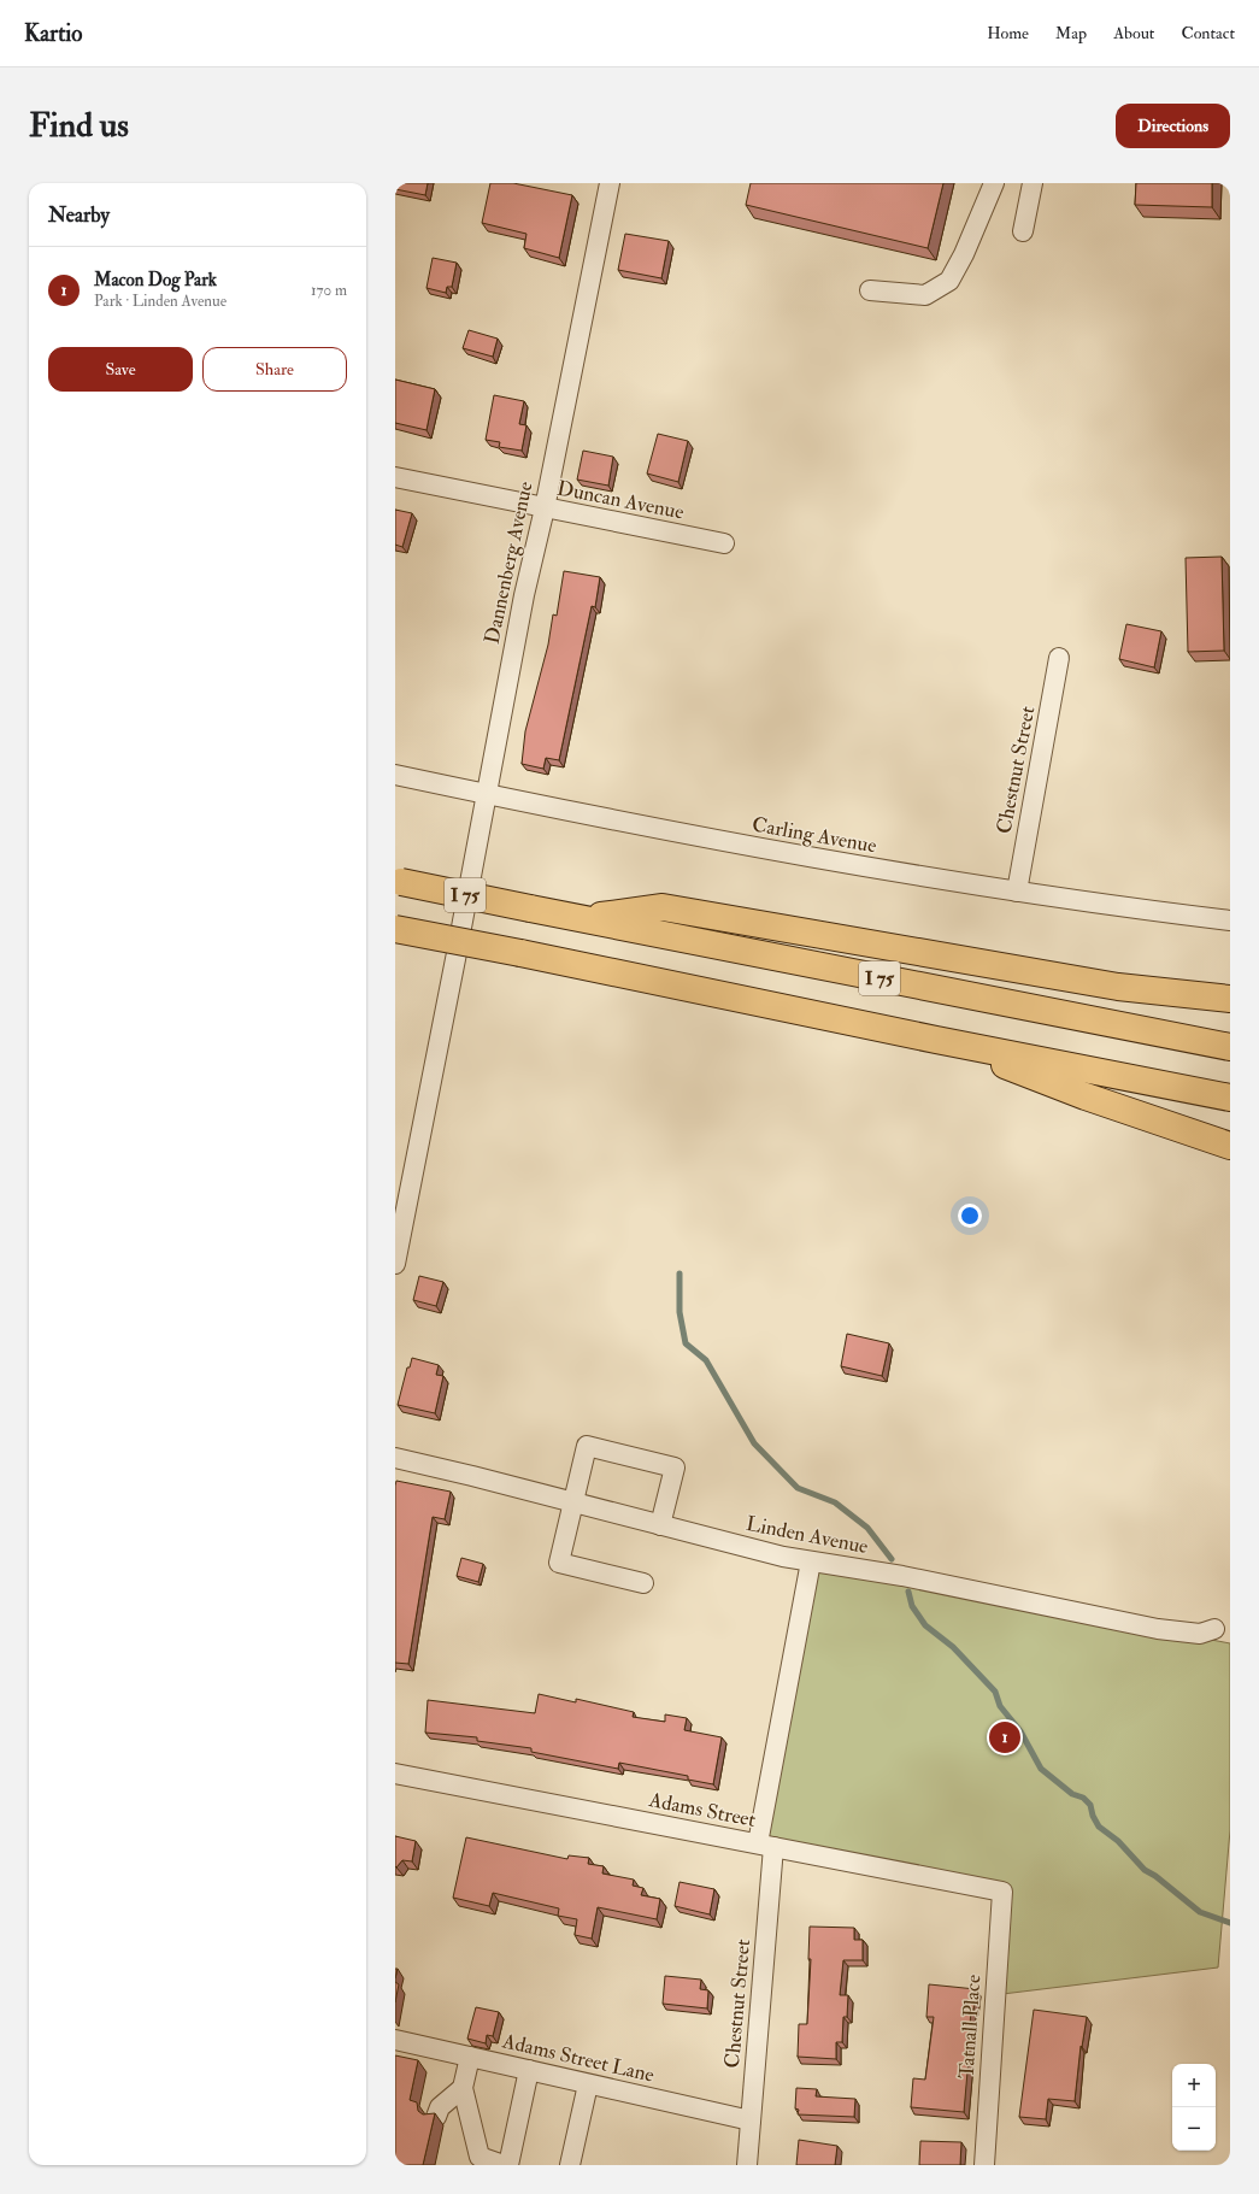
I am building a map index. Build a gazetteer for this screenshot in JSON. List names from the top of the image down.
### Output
{
  "streets": {
    "highway": ["I 75"],
    "street": [
      "Duncan Avenue",
      "Dannenberg Avenue",
      "Chestnut Street",
      "Carling Avenue",
      "Linden Avenue",
      "Adams Street",
      "Tatnall Place",
      "Adams Street Lane"
    ]
  },
  "crossings": [
    ["Duncan Avenue", "Dannenberg Avenue"],
    ["Dannenberg Avenue", "Carling Avenue"],
    ["Chestnut Street", "Carling Avenue"],
    ["Chestnut Street", "Linden Avenue"],
    ["Chestnut Street", "Adams Street"],
    ["Chestnut Street", "Adams Street Lane"],
    ["Adams Street", "Tatnall Place"]
  ],
  "page": {
    "header": "Kartio",
    "nav": [
      "Home",
      "Map",
      "About",
      "Contact"
    ],
    "buttons": [
      "Directions",
      ["Save", "Share"]
    ],
    "title": "Find us",
    "heading": "Nearby",
    "list": [
      {
        "mark": "1",
        "name": "Macon Dog Park",
        "note": "Park · Linden Avenue",
        "value": "170 m"
      }
    ],
    "pins": "1",
    "map_buttons": ["+", "−"]
  }
}
